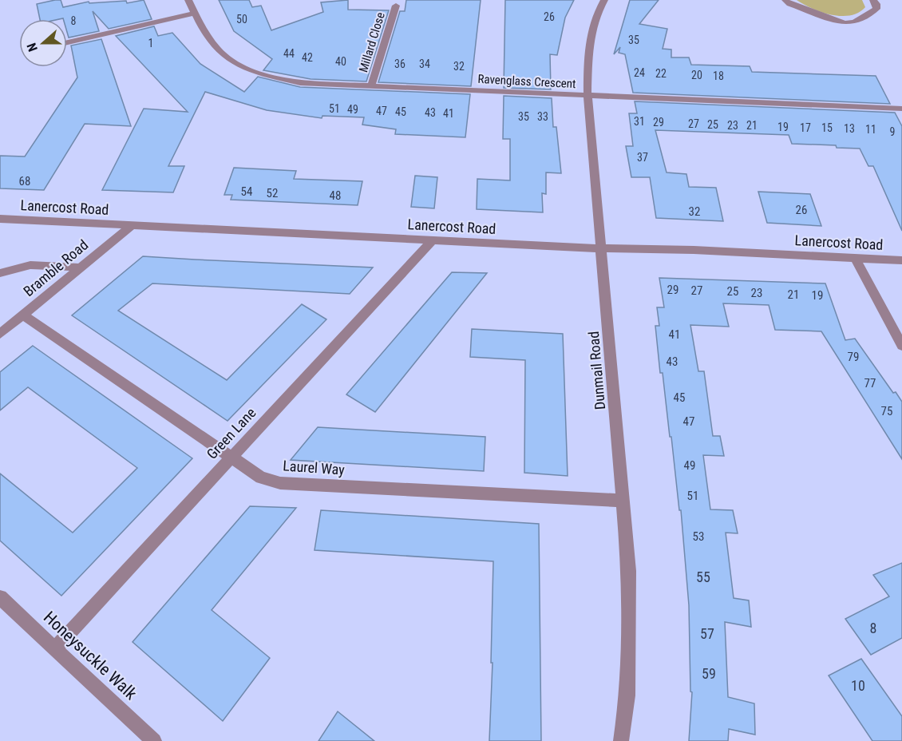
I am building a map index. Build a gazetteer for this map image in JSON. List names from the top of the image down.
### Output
{
  "streets": {
    "street": [
      "Millard Close",
      "Ravenglass Crescent",
      "Lanercost Road",
      "Bramble Road",
      "Dunmail Road",
      "Green Lane",
      "Laurel Way",
      "Honeysuckle Walk"
    ]
  },
  "crossings": [
    ["Millard Close", "Ravenglass Crescent"],
    ["Ravenglass Crescent", "Dunmail Road"],
    ["Lanercost Road", "Bramble Road"],
    ["Lanercost Road", "Dunmail Road"],
    ["Lanercost Road", "Green Lane"],
    ["Bramble Road", "Laurel Way"],
    ["Dunmail Road", "Laurel Way"],
    ["Green Lane", "Laurel Way"],
    ["Green Lane", "Honeysuckle Walk"]
  ],
  "house_numbers": [
    "26",
    "50",
    "8",
    "35",
    "1",
    "44",
    "42",
    "40",
    "36",
    "34",
    "32",
    "24",
    "22",
    "20",
    "18",
    "51",
    "49",
    "47",
    "45",
    "43",
    "41",
    "35",
    "33",
    "31",
    "29",
    "27",
    "25",
    "23",
    "21",
    "19",
    "17",
    "15",
    "13",
    "11",
    "9",
    "37",
    "68",
    "54",
    "52",
    "48",
    "26",
    "32",
    "29",
    "27",
    "25",
    "23",
    "21",
    "19",
    "41",
    "79",
    "43",
    "77",
    "45",
    "75",
    "47",
    "49",
    "51",
    "53",
    "55",
    "8",
    "57",
    "59",
    "10"
  ],
  "north": "left"
}
